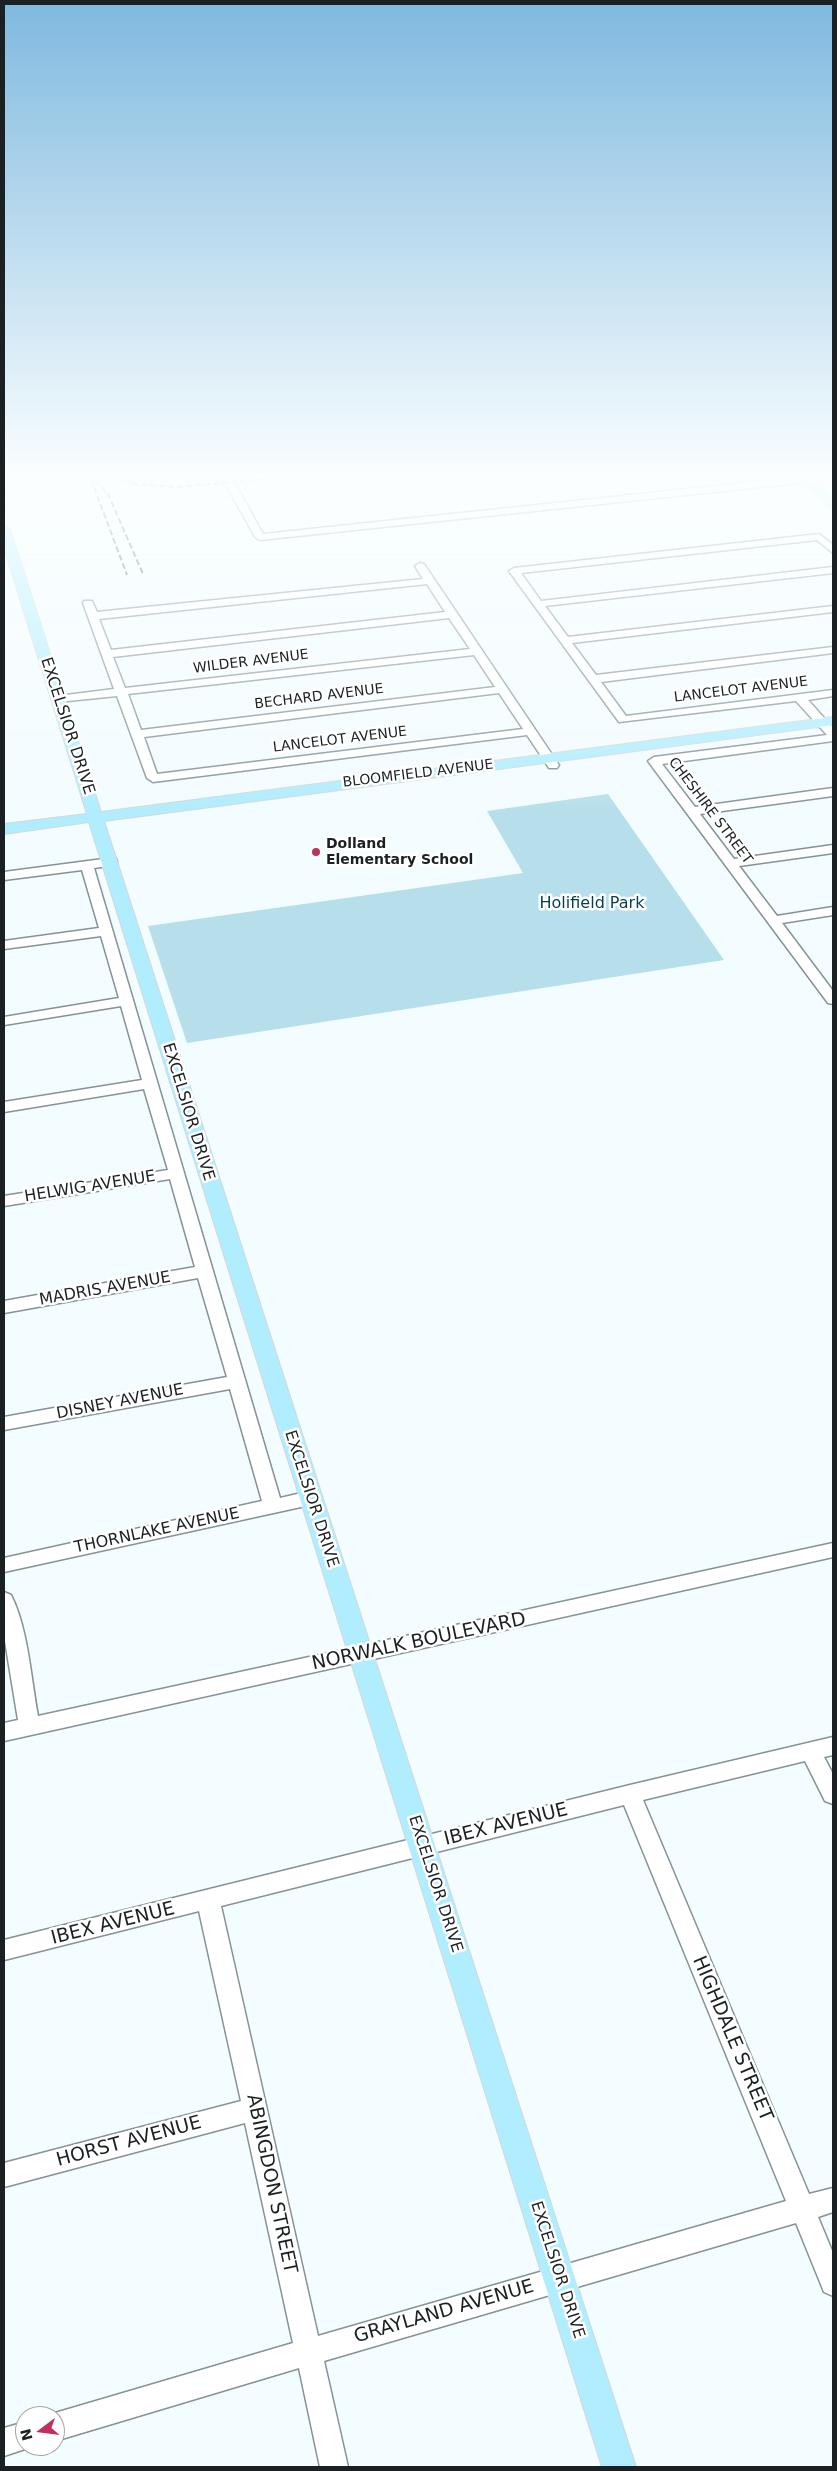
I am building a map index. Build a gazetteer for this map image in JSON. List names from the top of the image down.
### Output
{
  "streets": {
    "main road": ["EXCELSIOR DRIVE", "BLOOMFIELD AVENUE"],
    "street": [
      "WILDER AVENUE",
      "LANCELOT AVENUE",
      "BECHARD AVENUE",
      "CHESHIRE STREET",
      "HELWIG AVENUE",
      "MADRIS AVENUE",
      "DISNEY AVENUE",
      "THORNLAKE AVENUE",
      "NORWALK BOULEVARD",
      "IBEX AVENUE",
      "HIGHDALE STREET",
      "HORST AVENUE",
      "ABINGDON STREET",
      "GRAYLAND AVENUE"
    ]
  },
  "crossings": [
    ["WILDER AVENUE", "EXCELSIOR DRIVE"],
    ["LANCELOT AVENUE", "BECHARD AVENUE"],
    ["EXCELSIOR DRIVE", "BLOOMFIELD AVENUE"],
    ["EXCELSIOR DRIVE", "HELWIG AVENUE"],
    ["EXCELSIOR DRIVE", "MADRIS AVENUE"],
    ["EXCELSIOR DRIVE", "DISNEY AVENUE"],
    ["EXCELSIOR DRIVE", "THORNLAKE AVENUE"],
    ["EXCELSIOR DRIVE", "NORWALK BOULEVARD"],
    ["EXCELSIOR DRIVE", "IBEX AVENUE"],
    ["EXCELSIOR DRIVE", "GRAYLAND AVENUE"],
    ["BLOOMFIELD AVENUE", "CHESHIRE STREET"],
    ["IBEX AVENUE", "HIGHDALE STREET"],
    ["IBEX AVENUE", "ABINGDON STREET"],
    ["HIGHDALE STREET", "GRAYLAND AVENUE"],
    ["HORST AVENUE", "ABINGDON STREET"],
    ["ABINGDON STREET", "GRAYLAND AVENUE"]
  ],
  "parks": ["Holifield Park"],
  "places": ["Dolland Elementary School"],
  "north": "left"
}
